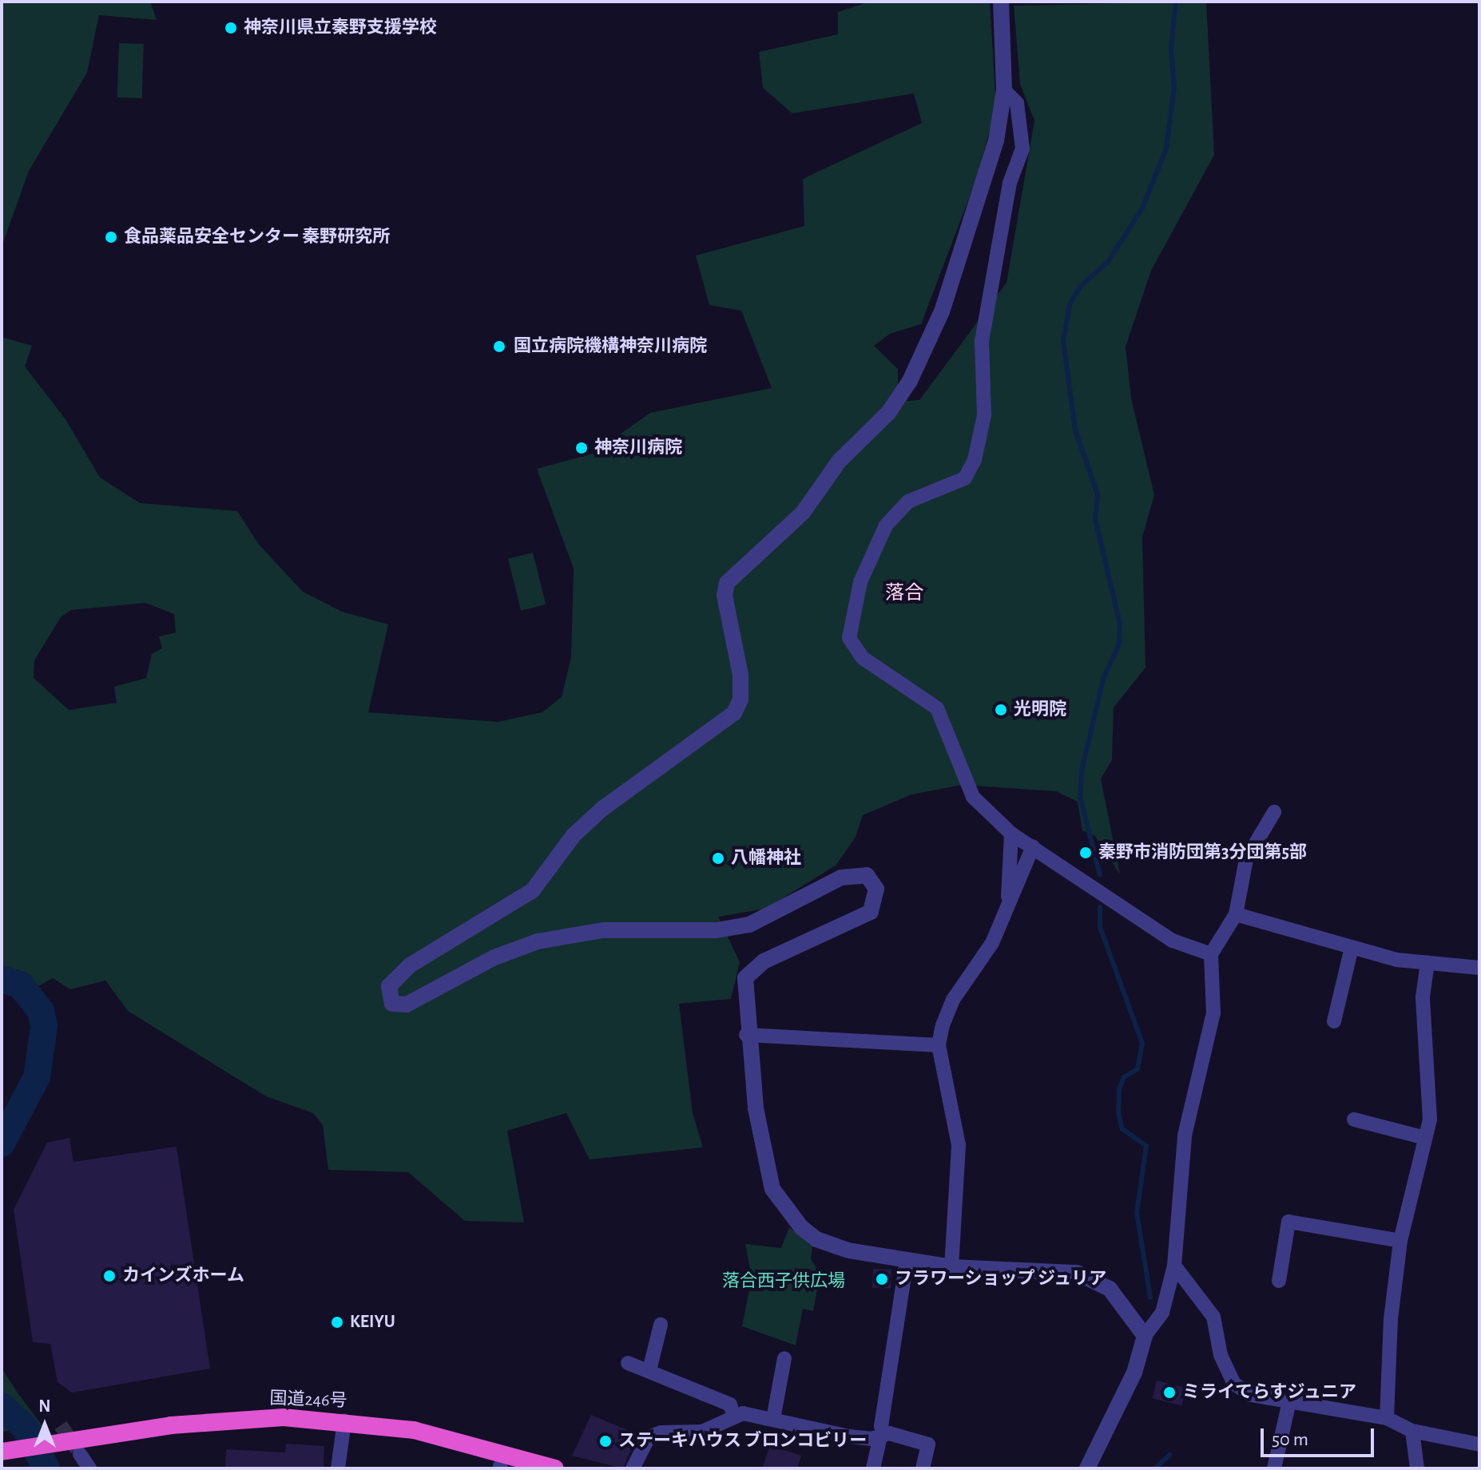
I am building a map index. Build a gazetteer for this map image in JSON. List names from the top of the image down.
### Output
{
  "streets": {
    "highway": ["国道246号"]
  },
  "districts": ["落合"],
  "parks": ["落合西子供広場"],
  "places": [
    "神奈川県立秦野支援学校",
    "食品薬品安全センター 秦野研究所",
    "国立病院機構神奈川病院",
    "神奈川病院",
    "光明院",
    "秦野市消防団第3分団第5部",
    "八幡神社",
    "カインズホーム",
    "フラワーショップ ジュリア",
    "KEIYU",
    "ミライてらすジュニア",
    "ステーキハウス ブロンコビリー"
  ],
  "scale_bar": "50 m",
  "north": "top"
}
